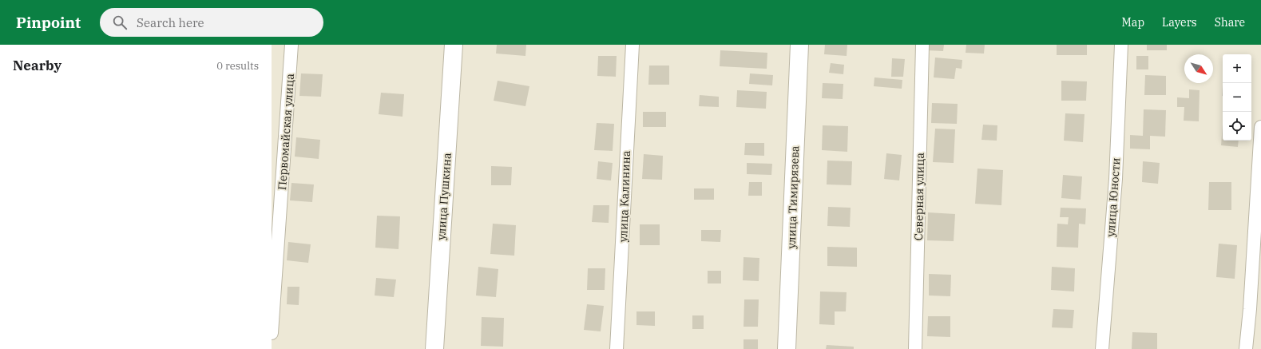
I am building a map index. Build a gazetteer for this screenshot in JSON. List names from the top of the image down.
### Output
{
  "streets": {
    "street": [
      "Первомайская улица",
      "улица Пушкина",
      "улица Калинина",
      "Северная улица",
      "улица Тимирязева",
      "улица Юности"
    ]
  },
  "north": "bottom right",
  "page": {
    "header": "Pinpoint",
    "search": "Search here",
    "nav": ["Map", "Layers", "Share"],
    "heading": ["Nearby", "0 results"],
    "map_buttons": ["+", "−"]
  }
}
